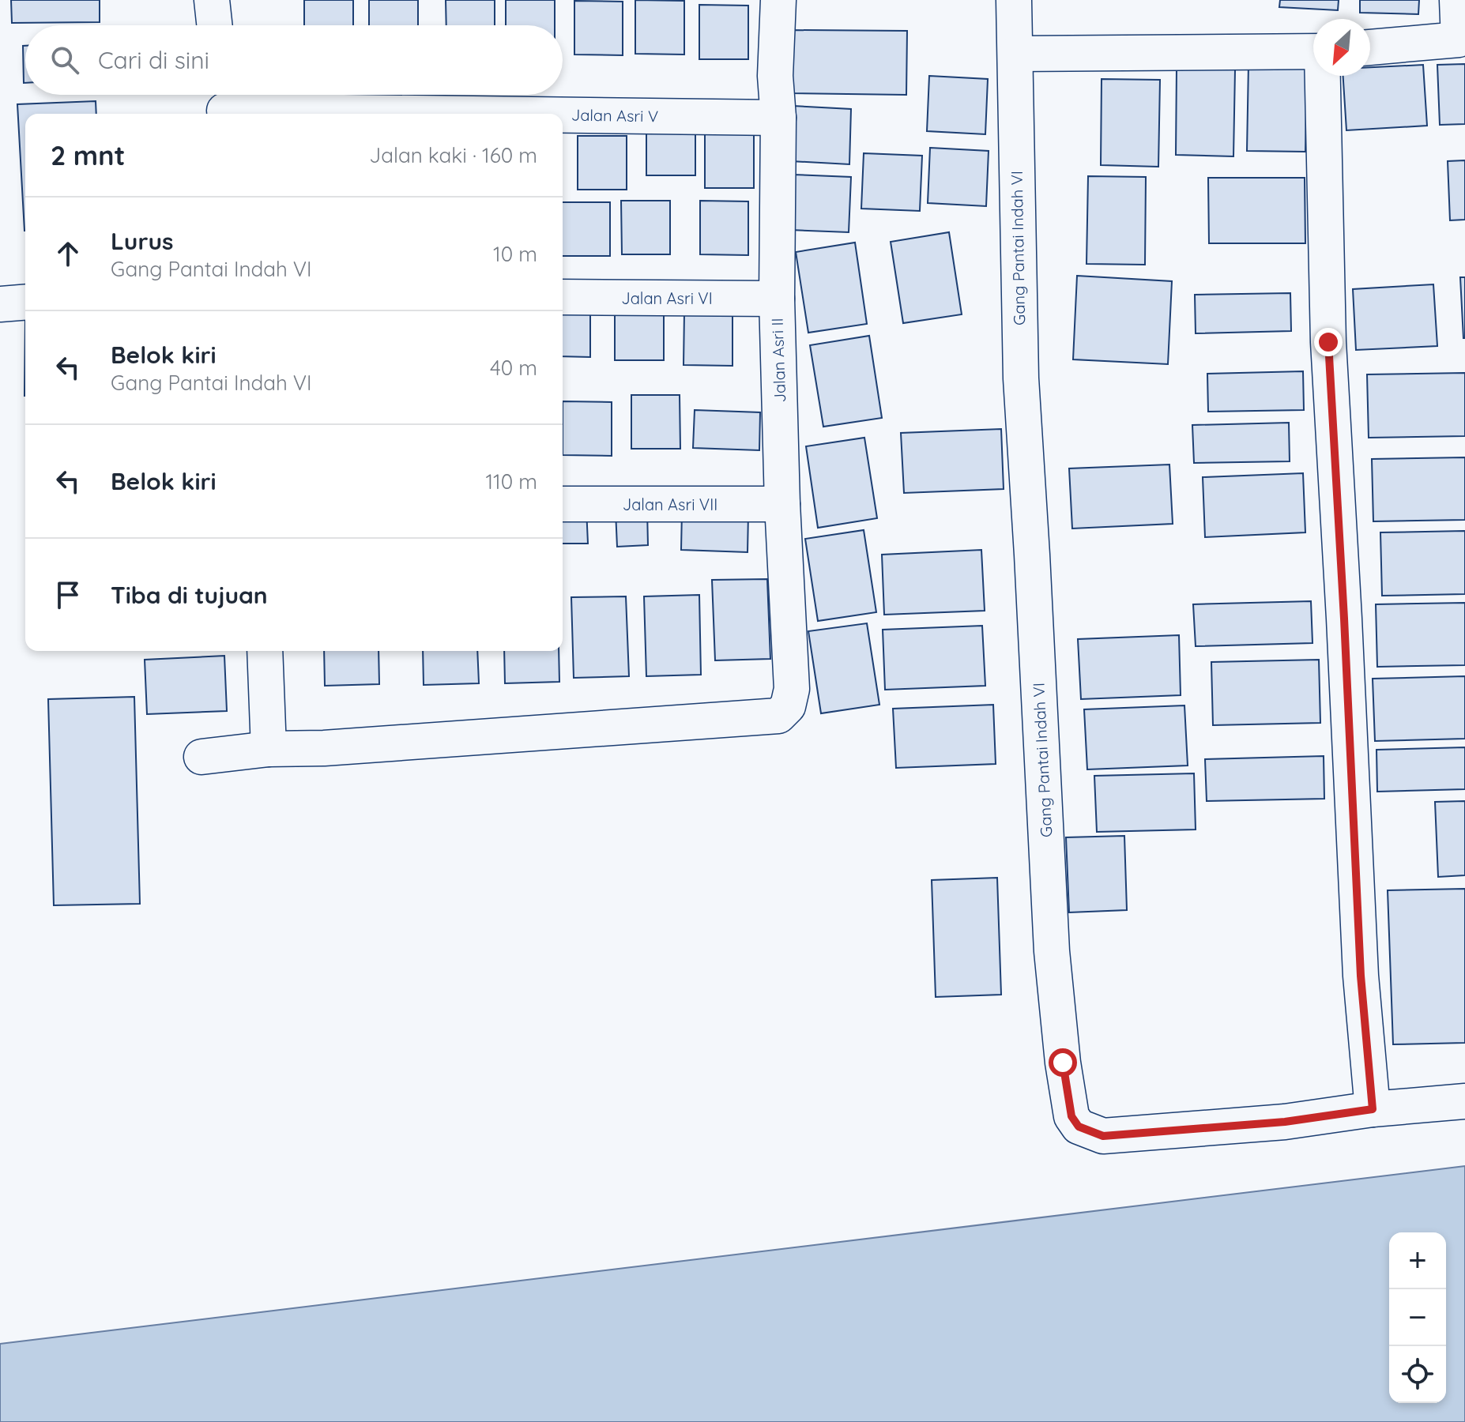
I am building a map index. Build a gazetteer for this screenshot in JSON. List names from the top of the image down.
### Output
{
  "streets": {
    "street": [
      "Jalan Asri V",
      "Gang Pantai Indah VI",
      "Jalan Asri VI",
      "Jalan Asri II",
      "Jalan Asri VII"
    ]
  },
  "crossings": [
    ["Jalan Asri V", "Jalan Asri II"],
    ["Jalan Asri VI", "Jalan Asri II"],
    ["Jalan Asri II", "Jalan Asri VII"]
  ],
  "north": "bottom left",
  "page": {
    "search": "Cari di sini",
    "heading": ["2 mnt", "Jalan kaki · 160 m"],
    "list": [
      ["Lurus", "Gang Pantai Indah VI", "10 m"],
      ["Belok kiri", "Gang Pantai Indah VI", "40 m"],
      ["Belok kiri", "110 m"],
      "Tiba di tujuan"
    ],
    "map_buttons": ["+", "−"]
  }
}
